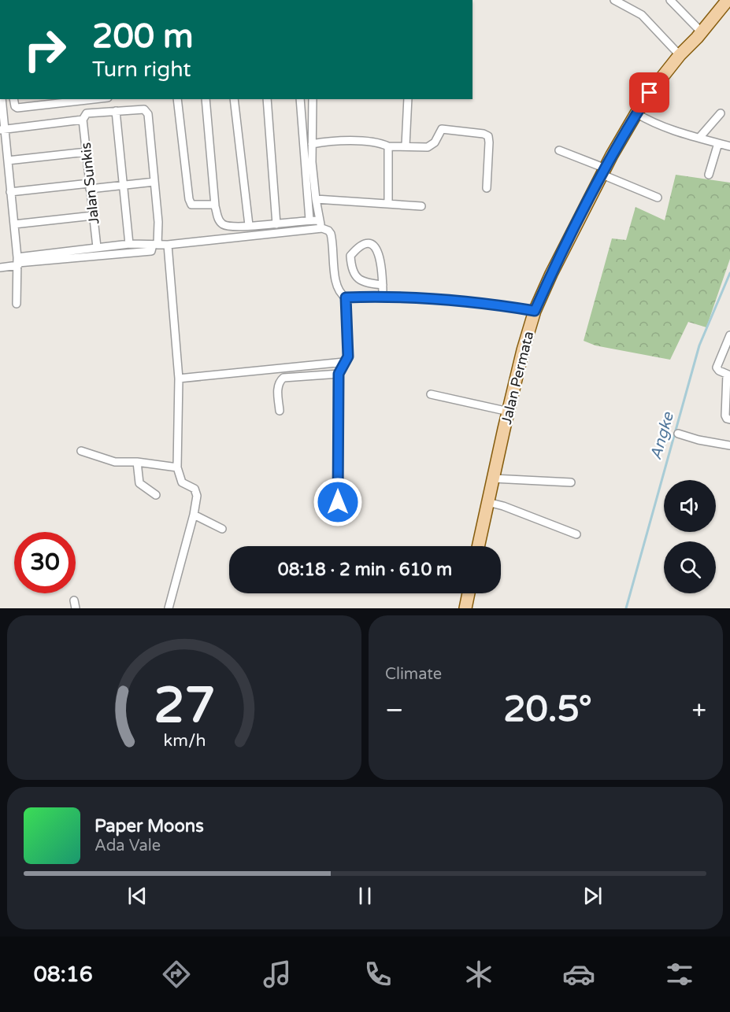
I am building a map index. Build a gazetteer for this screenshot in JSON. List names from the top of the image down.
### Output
{
  "streets": {
    "main road": ["Jalan Permata"],
    "street": ["Jalan Sunkis"]
  },
  "water": ["Angke"],
  "page": {
    "turn": ["200 m", "Turn right"],
    "limit": "30",
    "trip": "08:18 · 2 min · 610 m",
    "tile": "Climate",
    "heat": ["−", "20.5°", "+"],
    "song": ["Paper Moons", "Ada Vale"],
    "tabs": "08:16",
    "gauge": ["27", "km/h"]
  }
}
